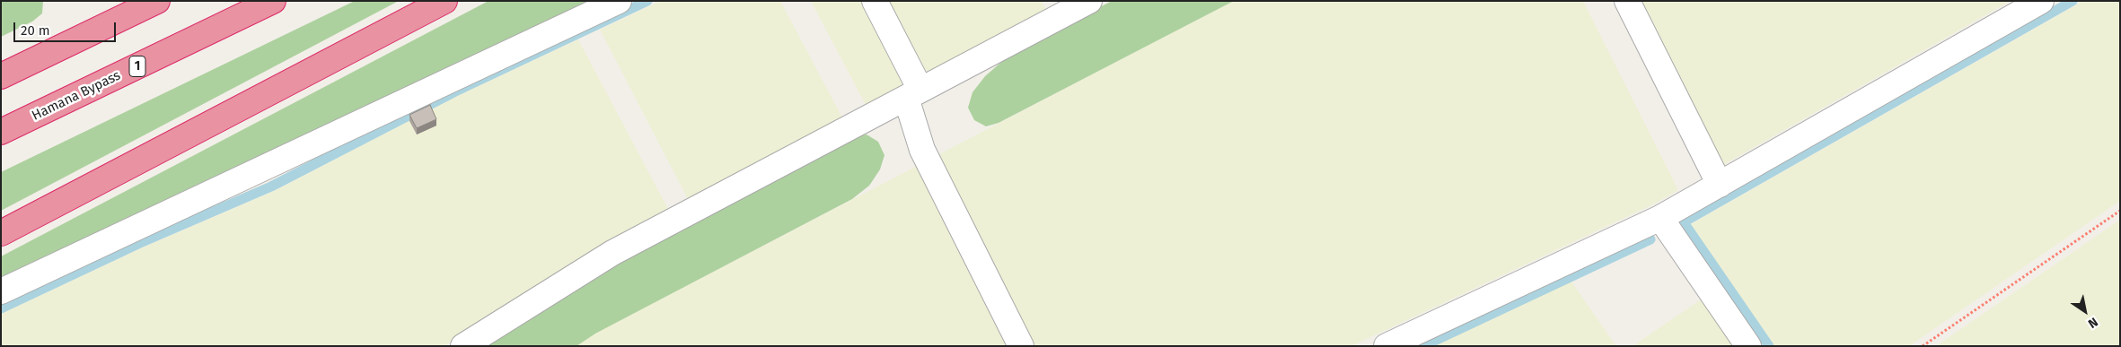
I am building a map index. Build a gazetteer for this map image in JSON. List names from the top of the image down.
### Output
{
  "streets": {
    "highway": ["1", "Hamana Bypass"]
  },
  "scale_bar": "20 m",
  "north": "bottom right"
}
